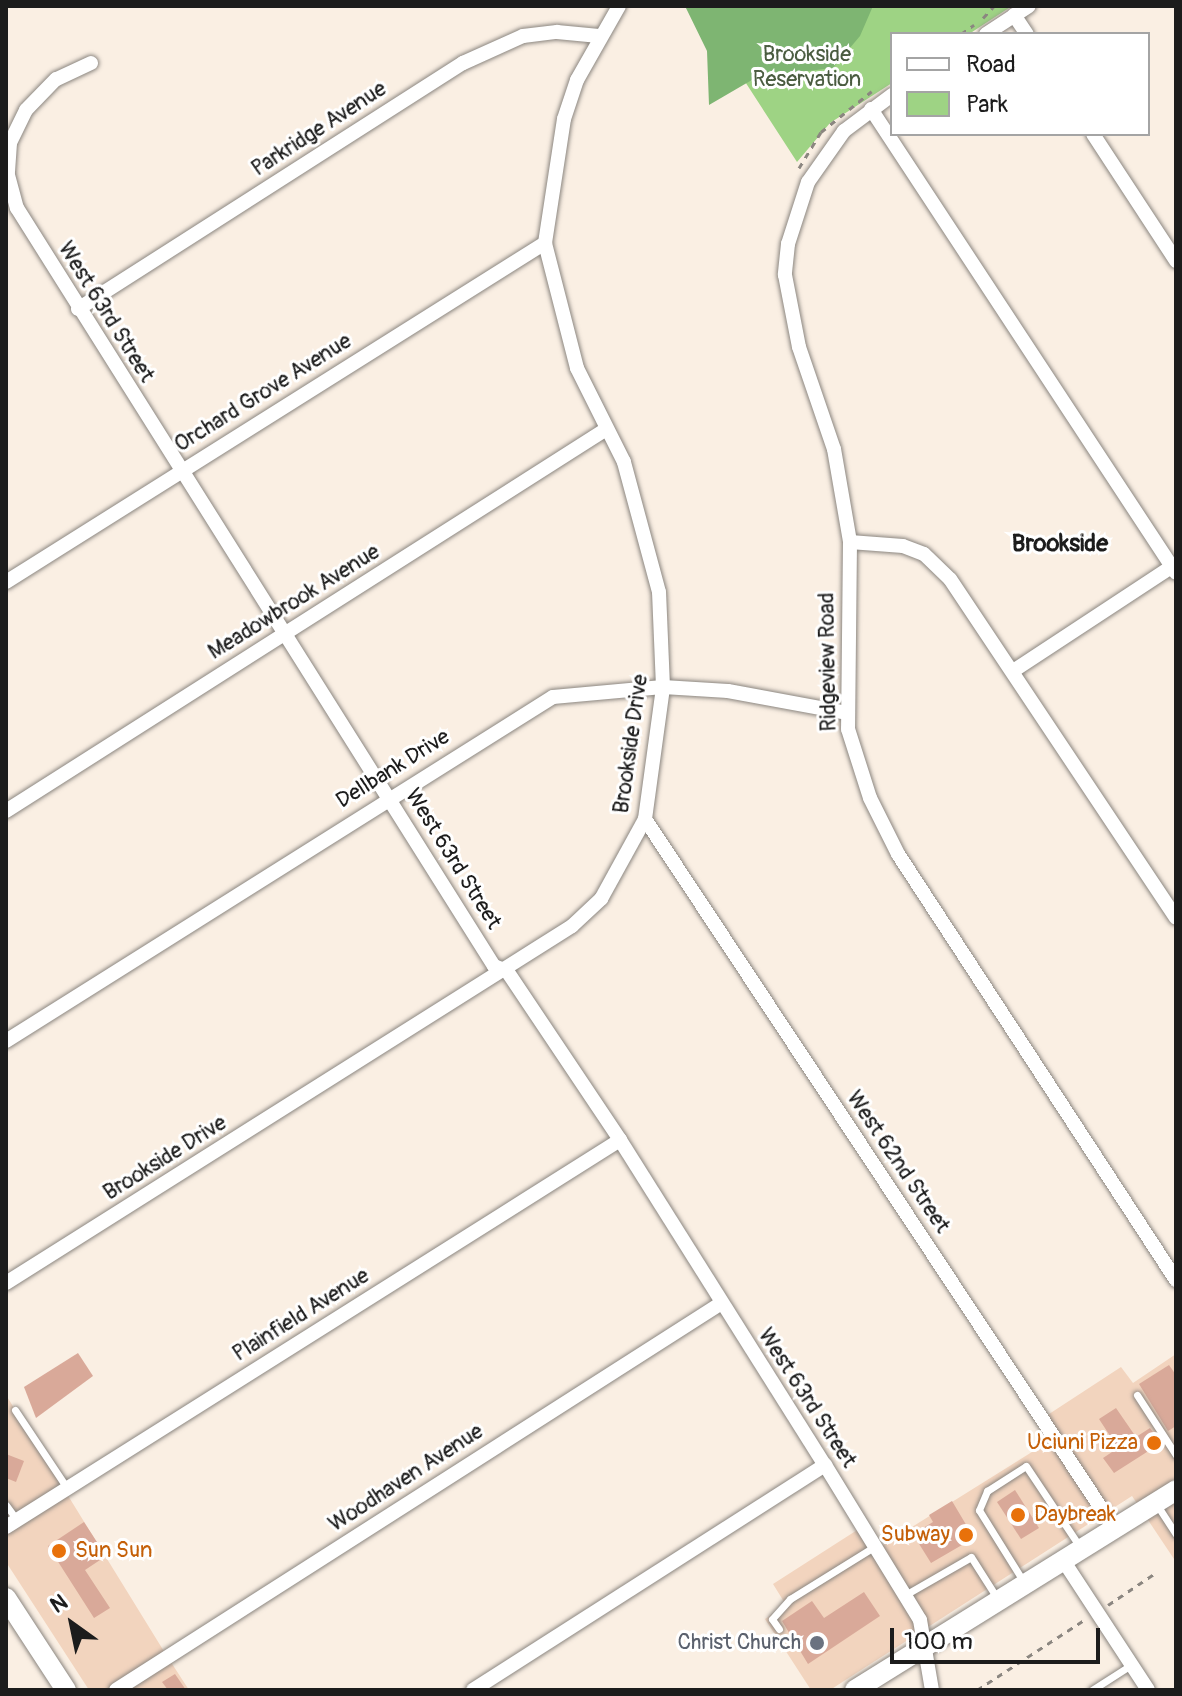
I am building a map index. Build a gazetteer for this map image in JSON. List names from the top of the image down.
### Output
{
  "streets": {
    "street": [
      "Parkridge Avenue",
      "West 63rd Street",
      "Orchard Grove Avenue",
      "Meadowbrook Avenue",
      "Ridgeview Road",
      "Brookside Drive",
      "Dellbank Drive",
      "West 62nd Street",
      "Plainfield Avenue",
      "Woodhaven Avenue"
    ]
  },
  "crossings": [
    ["Parkridge Avenue", "West 63rd Street"],
    ["Parkridge Avenue", "Brookside Drive"],
    ["West 63rd Street", "Orchard Grove Avenue"],
    ["West 63rd Street", "Meadowbrook Avenue"],
    ["West 63rd Street", "Brookside Drive"],
    ["West 63rd Street", "Dellbank Drive"],
    ["West 63rd Street", "Plainfield Avenue"],
    ["West 63rd Street", "Woodhaven Avenue"],
    ["Orchard Grove Avenue", "Brookside Drive"],
    ["Meadowbrook Avenue", "Brookside Drive"],
    ["Ridgeview Road", "Dellbank Drive"],
    ["Brookside Drive", "Dellbank Drive"],
    ["Brookside Drive", "West 62nd Street"]
  ],
  "districts": ["Brookside"],
  "parks": ["Brookside Reservation"],
  "places": [
    "Uciuni Pizza",
    "Daybreak",
    "Subway",
    "Sun Sun",
    "Christ Church"
  ],
  "legend": ["Road", "Park"],
  "scale_bar": "100 m",
  "north": "top left"
}
